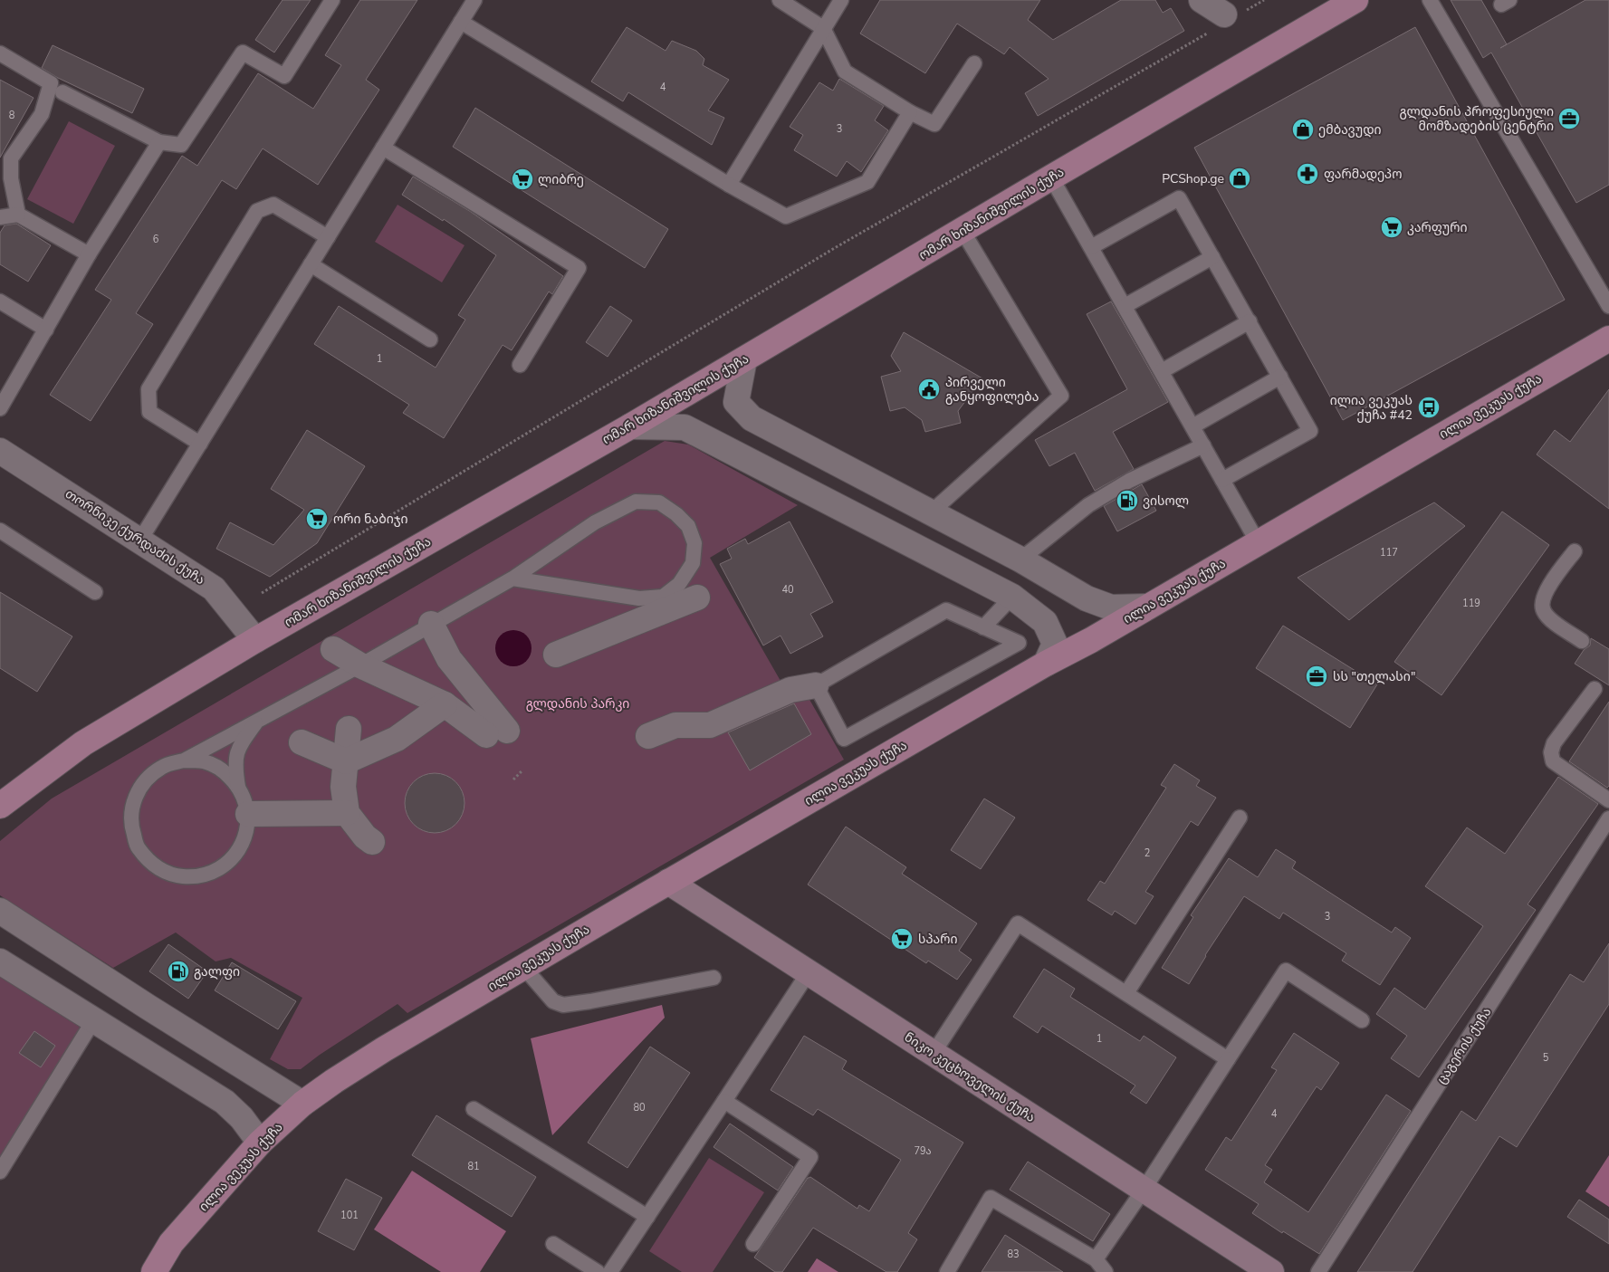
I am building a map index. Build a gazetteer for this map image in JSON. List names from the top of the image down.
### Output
{
  "streets": {
    "main road": ["ომარ ხიზანიშვილის ქუჩა", "ილია ვეკუას ქუჩა"],
    "street": ["თორნიკე ქურდაძის ქუჩა", "ნიკო კეცხოველის ქუჩა"],
    "lane": ["ცაგერის ქუჩა"]
  },
  "crossings": [
    ["ომარ ხიზანიშვილის ქუჩა", "თორნიკე ქურდაძის ქუჩა"],
    ["ილია ვეკუას ქუჩა", "ნიკო კეცხოველის ქუჩა"]
  ],
  "parks": ["გლდანის პარკი"],
  "places": {
    "office": ["გლდანის პროფესიული მომზადების ცენტრი", "სს \"თელასი\""],
    "shop": ["ემბავუდი", "PCShop.ge"],
    "pharmacy": ["ფარმადეპო"],
    "supermarket": [
      "ლიბრე",
      "კარფური",
      "ორი ნაბიჯი",
      "სპარი"
    ],
    "public building": ["პირველი განყოფილება"],
    "bus stop": ["ილია ვეკუას ქუჩა #42"],
    "fuel station": ["ვისოლ", "გალფი"]
  },
  "house_numbers": [
    "4",
    "8",
    "3",
    "6",
    "1",
    "117",
    "40",
    "119",
    "2",
    "3",
    "1",
    "5",
    "80",
    "4",
    "79ა",
    "81",
    "101",
    "83"
  ]
}
